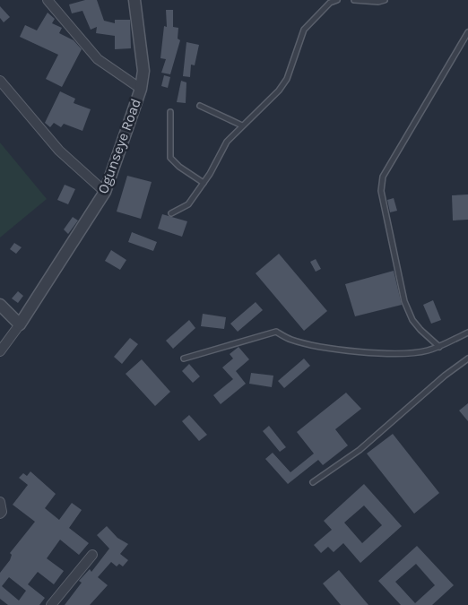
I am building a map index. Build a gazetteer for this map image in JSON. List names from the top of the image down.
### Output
{
  "streets": {
    "street": ["Ogunseye Road"]
  }
}
